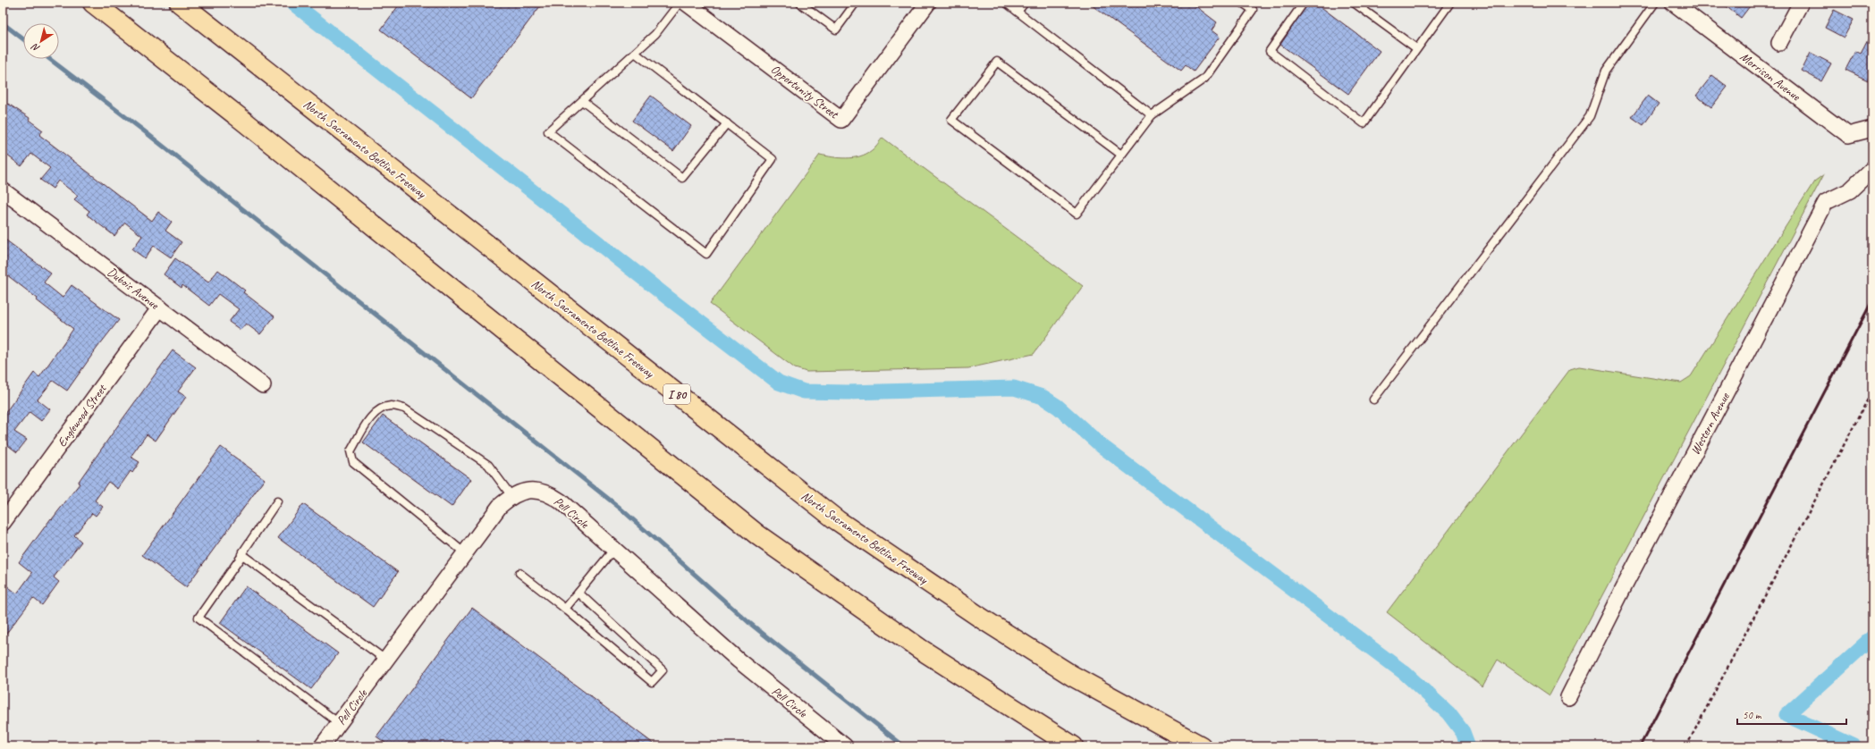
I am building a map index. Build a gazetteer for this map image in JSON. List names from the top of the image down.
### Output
{
  "streets": {
    "highway": ["North Sacramento Beltline Freeway", "I 80"],
    "street": [
      "Morrison Avenue",
      "Opportunity Street",
      "Dubois Avenue",
      "Englewood Street",
      "Western Avenue",
      "Pell Circle"
    ]
  },
  "crossings": [
    ["Dubois Avenue", "Englewood Street"]
  ],
  "scale_bar": "50 m",
  "north": "bottom left"
}
